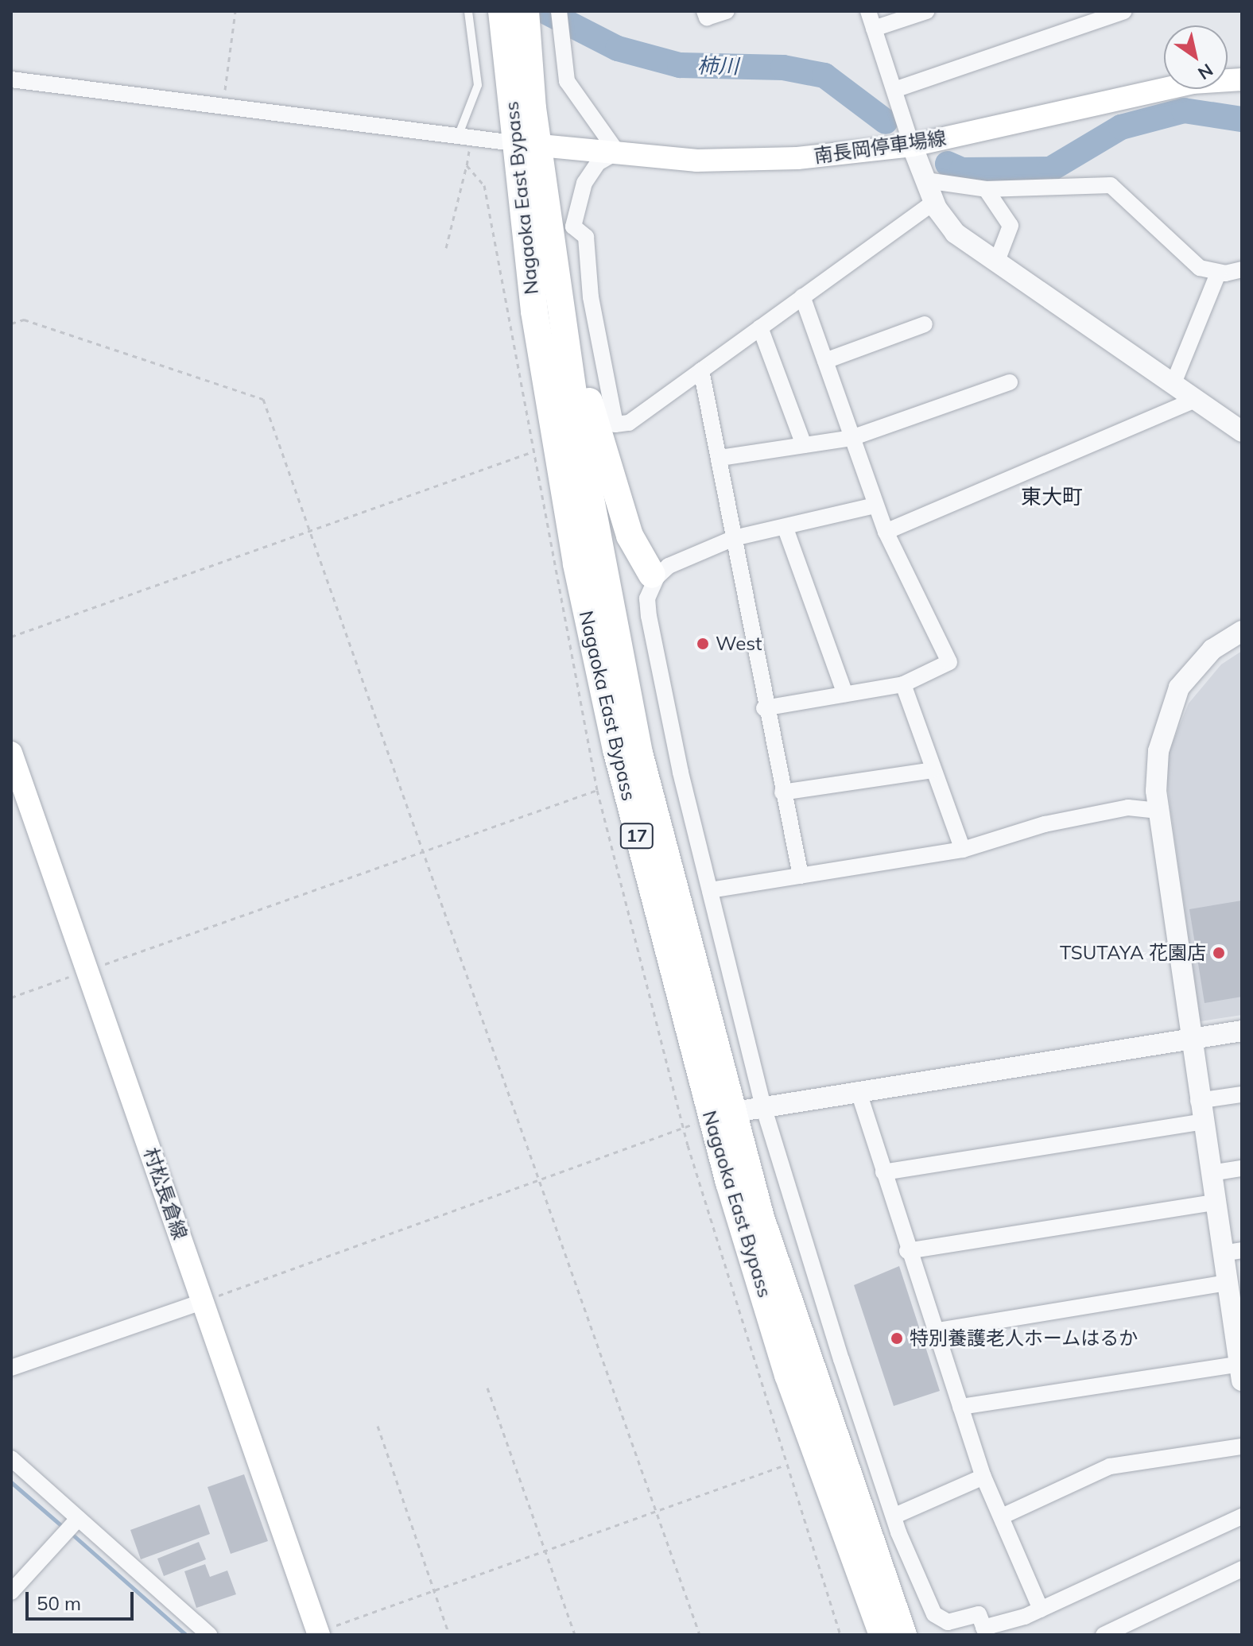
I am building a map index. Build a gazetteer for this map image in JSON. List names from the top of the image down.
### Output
{
  "streets": {
    "highway": ["Nagaoka East Bypass", "17"],
    "main road": ["南長岡停車場線", "村松長倉線"]
  },
  "crossings": [
    ["南長岡停車場線", "Nagaoka East Bypass"]
  ],
  "districts": ["東大町"],
  "water": ["柿川"],
  "places": ["West", "TSUTAYA 花園店", "特別養護老人ホームはるか"],
  "scale_bar": "50 m",
  "north": "bottom right"
}
